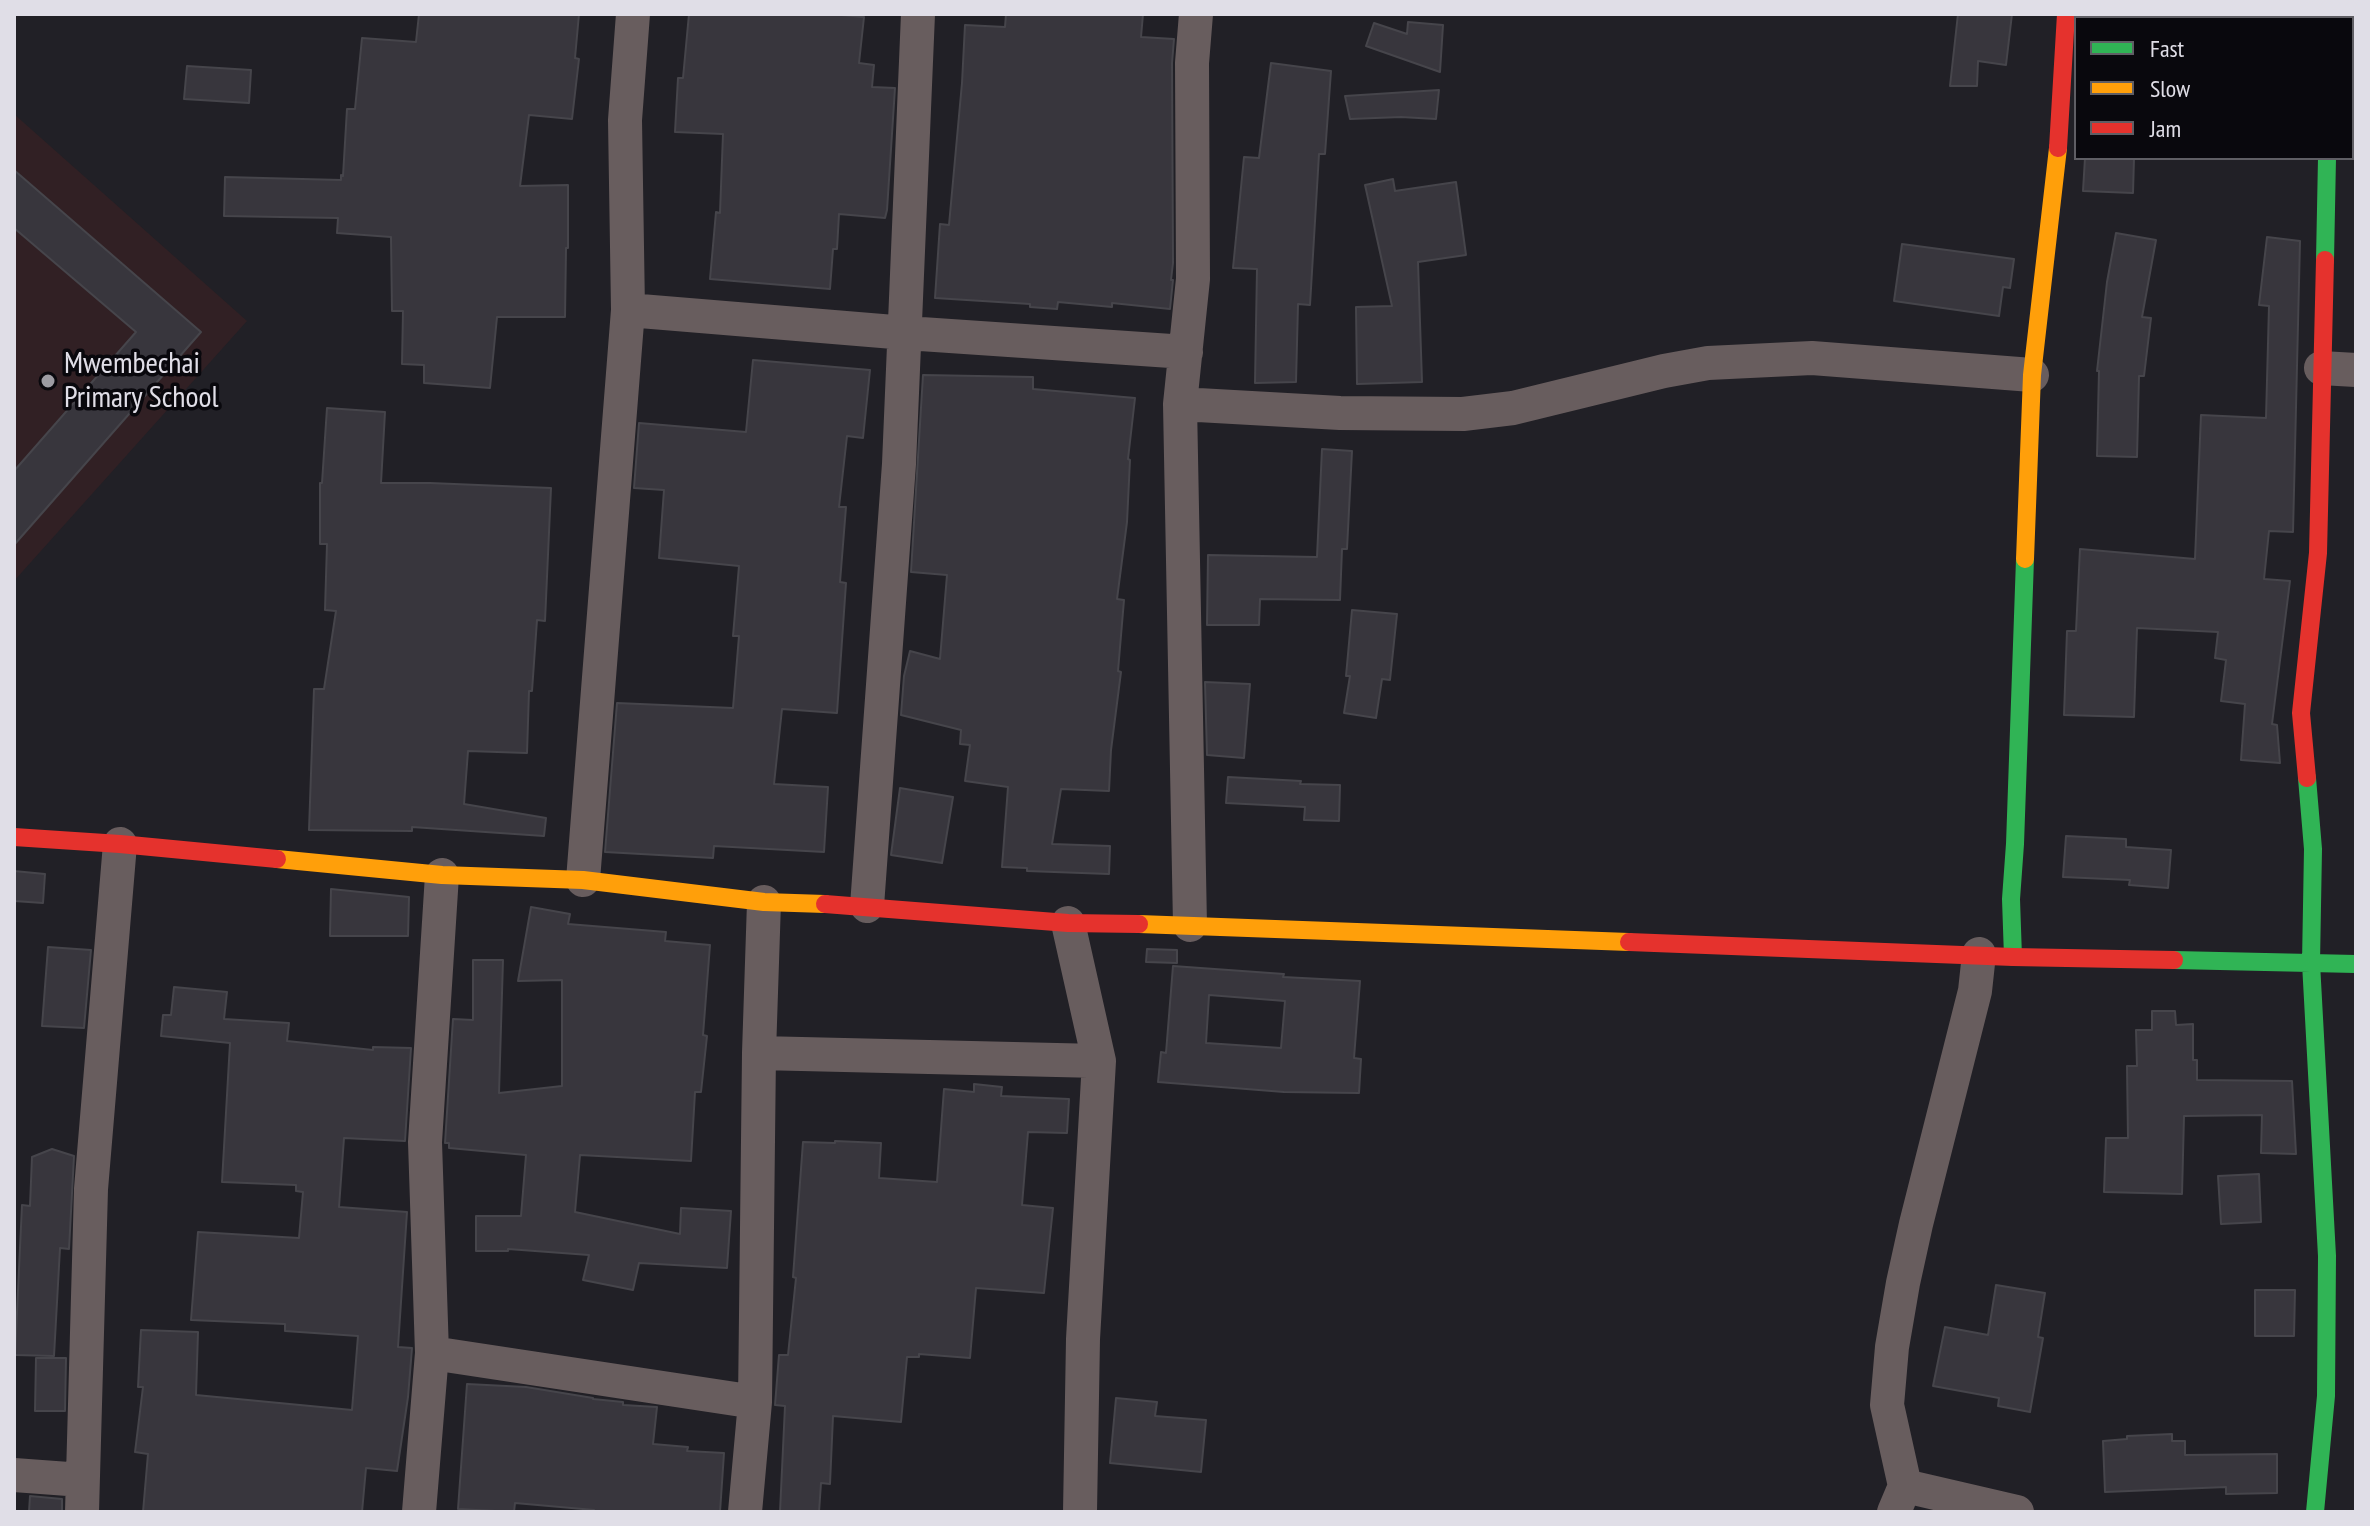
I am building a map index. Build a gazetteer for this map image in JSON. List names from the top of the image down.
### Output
{
  "places": ["Mwembechai Primary School"],
  "legend": ["Fast", "Slow", "Jam"]
}
